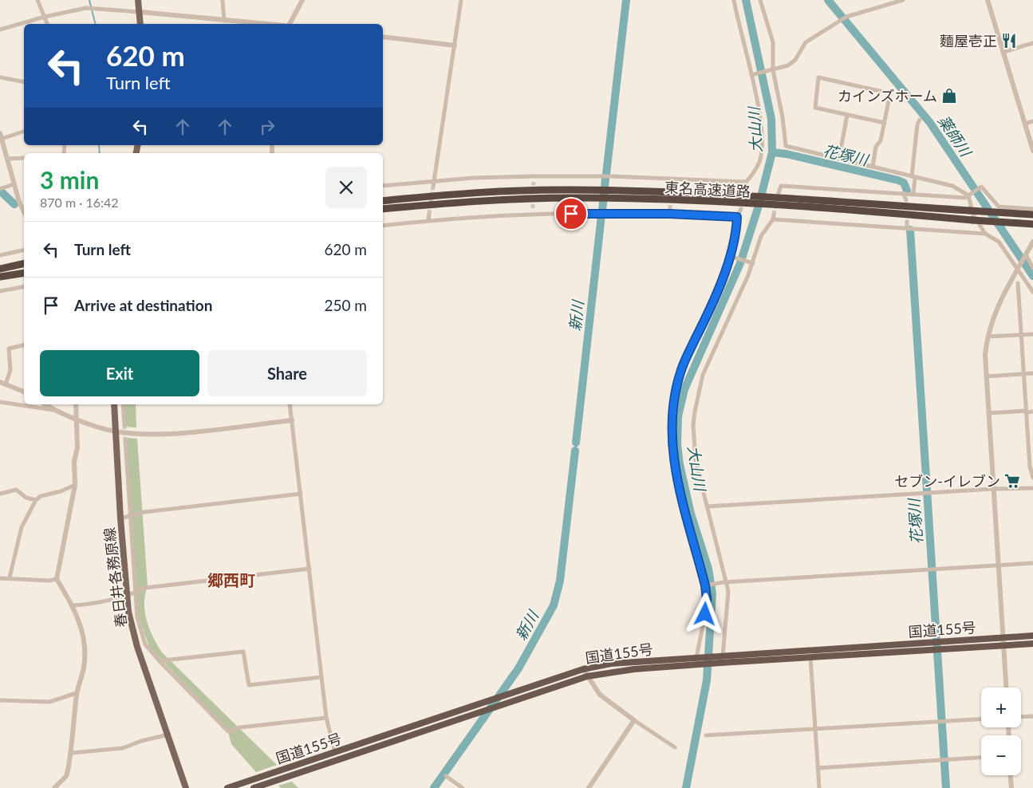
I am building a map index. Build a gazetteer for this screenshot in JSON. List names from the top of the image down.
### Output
{
  "streets": {
    "highway": ["東名高速道路", "国道155号"],
    "main road": ["春日井各務原線"]
  },
  "districts": ["郷西町"],
  "water": [
    "大山川",
    "薬師川",
    "花塚川",
    "新川"
  ],
  "places": {
    "restaurant": ["麵屋壱正"],
    "shop": ["カインズホーム"],
    "supermarket": ["セブン-イレブン"]
  },
  "page": {
    "turn": ["620 m", "Turn left"],
    "heading": ["3 min", "870 m · 16:42"],
    "list": [
      {
        "name": "Turn left",
        "value": "620 m"
      },
      {
        "name": "Arrive at destination",
        "value": "250 m"
      }
    ],
    "buttons": ["Exit", "Share"],
    "map_buttons": ["+", "−"]
  }
}
